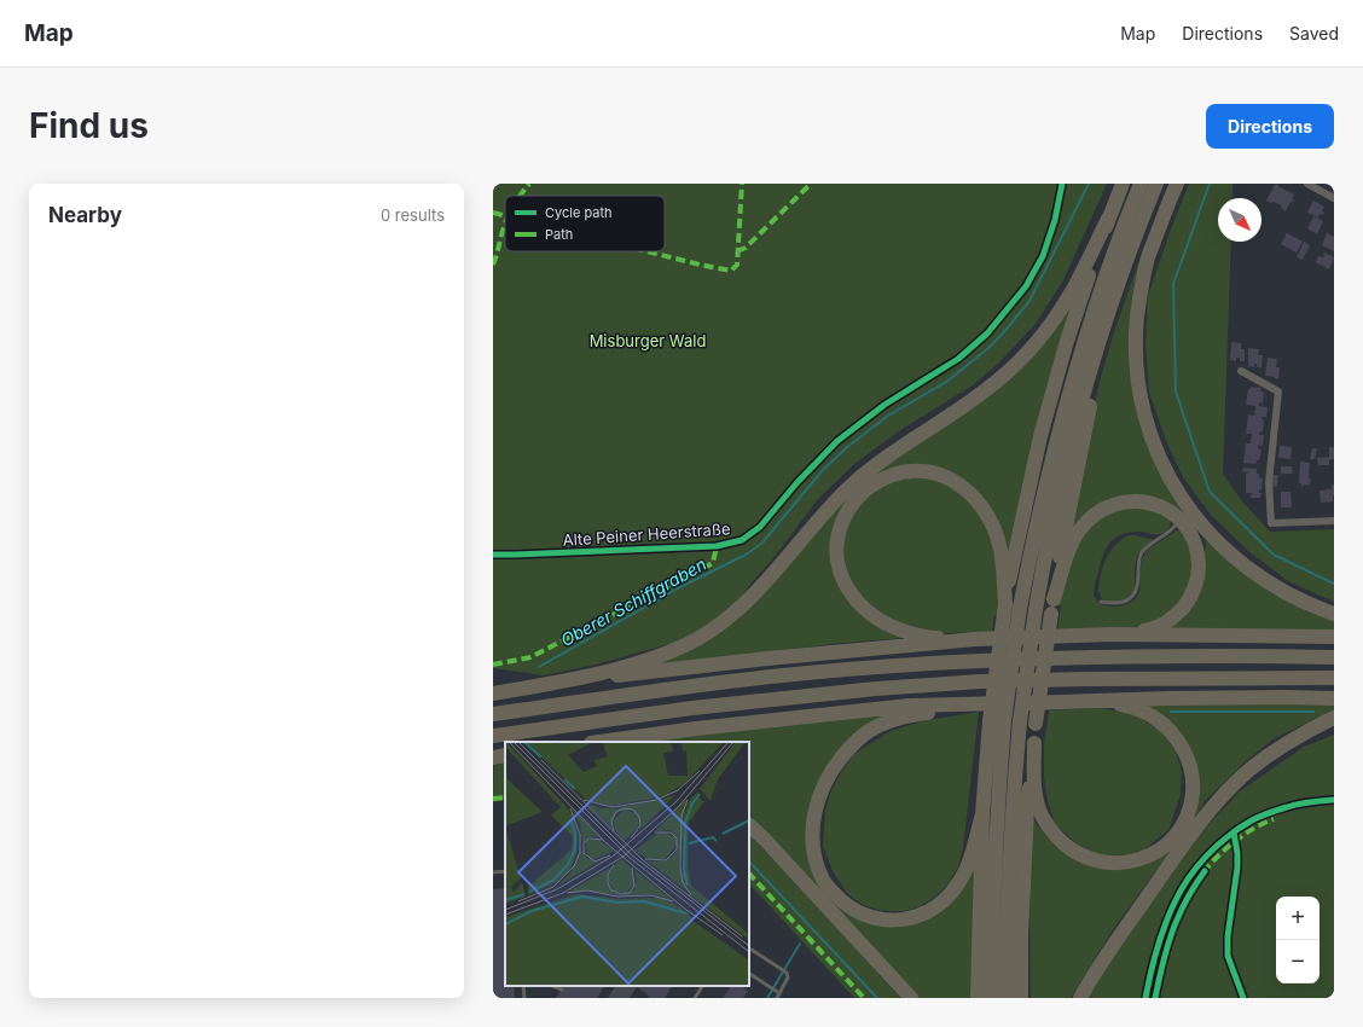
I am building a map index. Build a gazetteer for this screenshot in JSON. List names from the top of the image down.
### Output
{
  "streets": {
    "street": ["Alte Peiner Heerstraße"]
  },
  "water": ["Oberer Schiffgraben"],
  "parks": ["Misburger Wald"],
  "legend": ["Cycle path", "Path"],
  "north": "bottom right",
  "page": {
    "header": "Map",
    "nav": ["Map", "Directions", "Saved"],
    "buttons": "Directions",
    "title": "Find us",
    "heading": ["Nearby", "0 results"],
    "map_buttons": ["+", "−"]
  }
}
